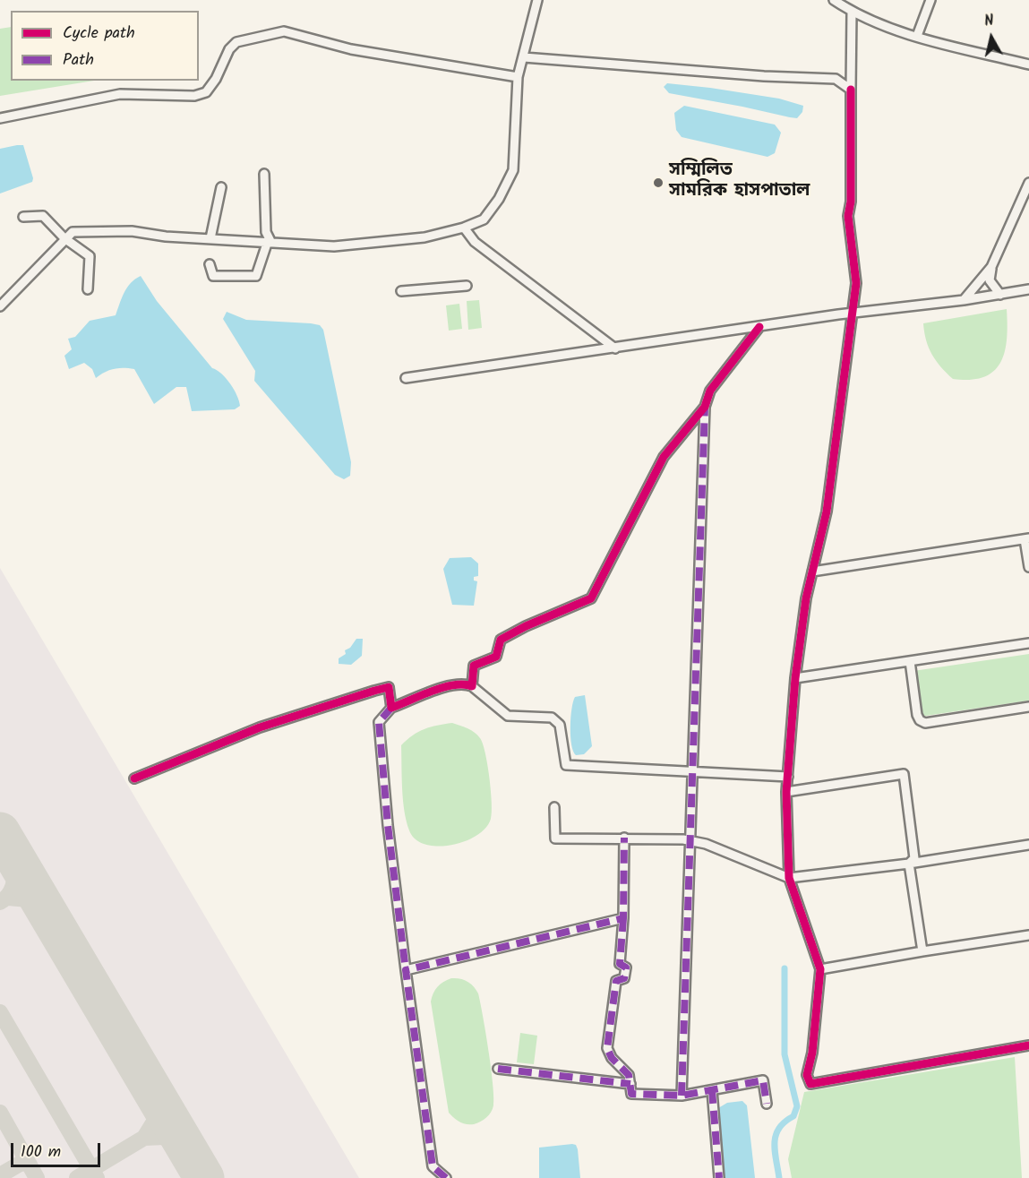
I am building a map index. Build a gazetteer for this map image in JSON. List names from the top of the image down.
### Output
{
  "places": ["সম্মিলিত সামরিক হাসপাতাল"],
  "legend": ["Cycle path", "Path"],
  "scale_bar": "100 m",
  "north": "top"
}
